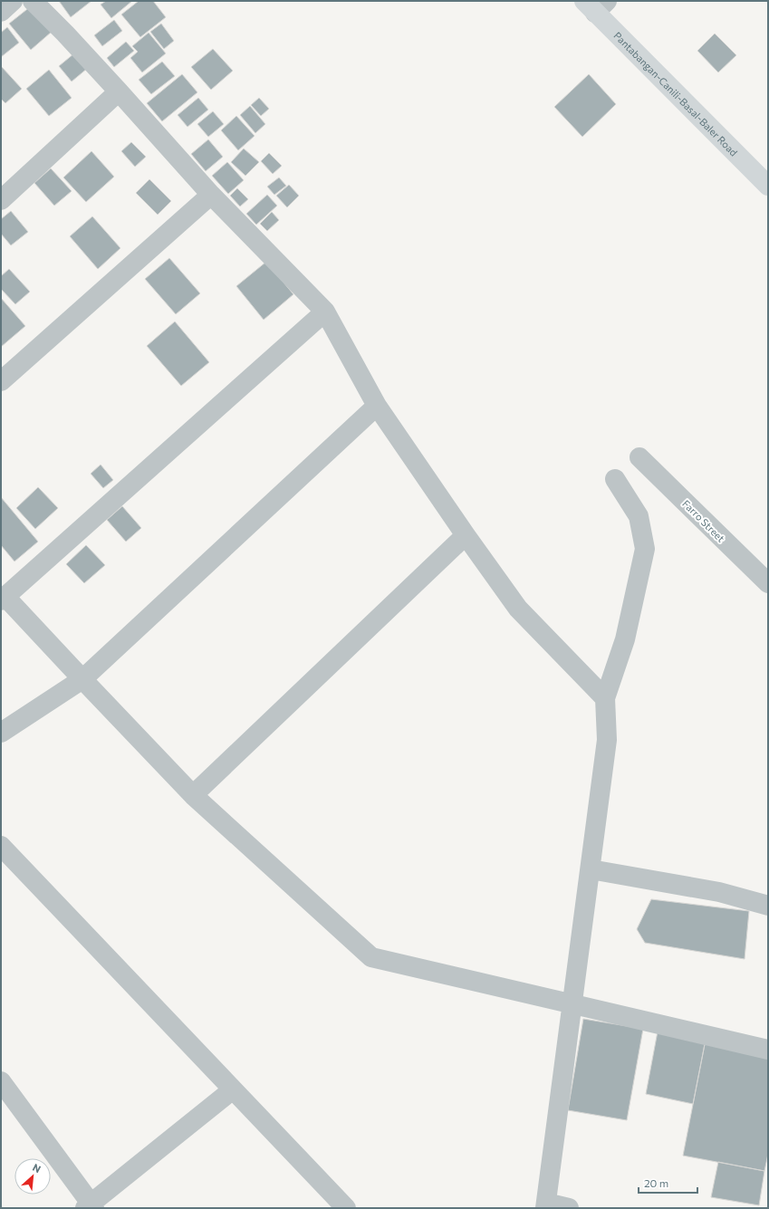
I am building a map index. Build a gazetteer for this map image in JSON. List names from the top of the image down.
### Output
{
  "streets": {
    "main road": ["Pantabangan-Canili-Basal-Baler Road"],
    "street": ["Farro Street"]
  },
  "scale_bar": "20 m",
  "north": "top right"
}
